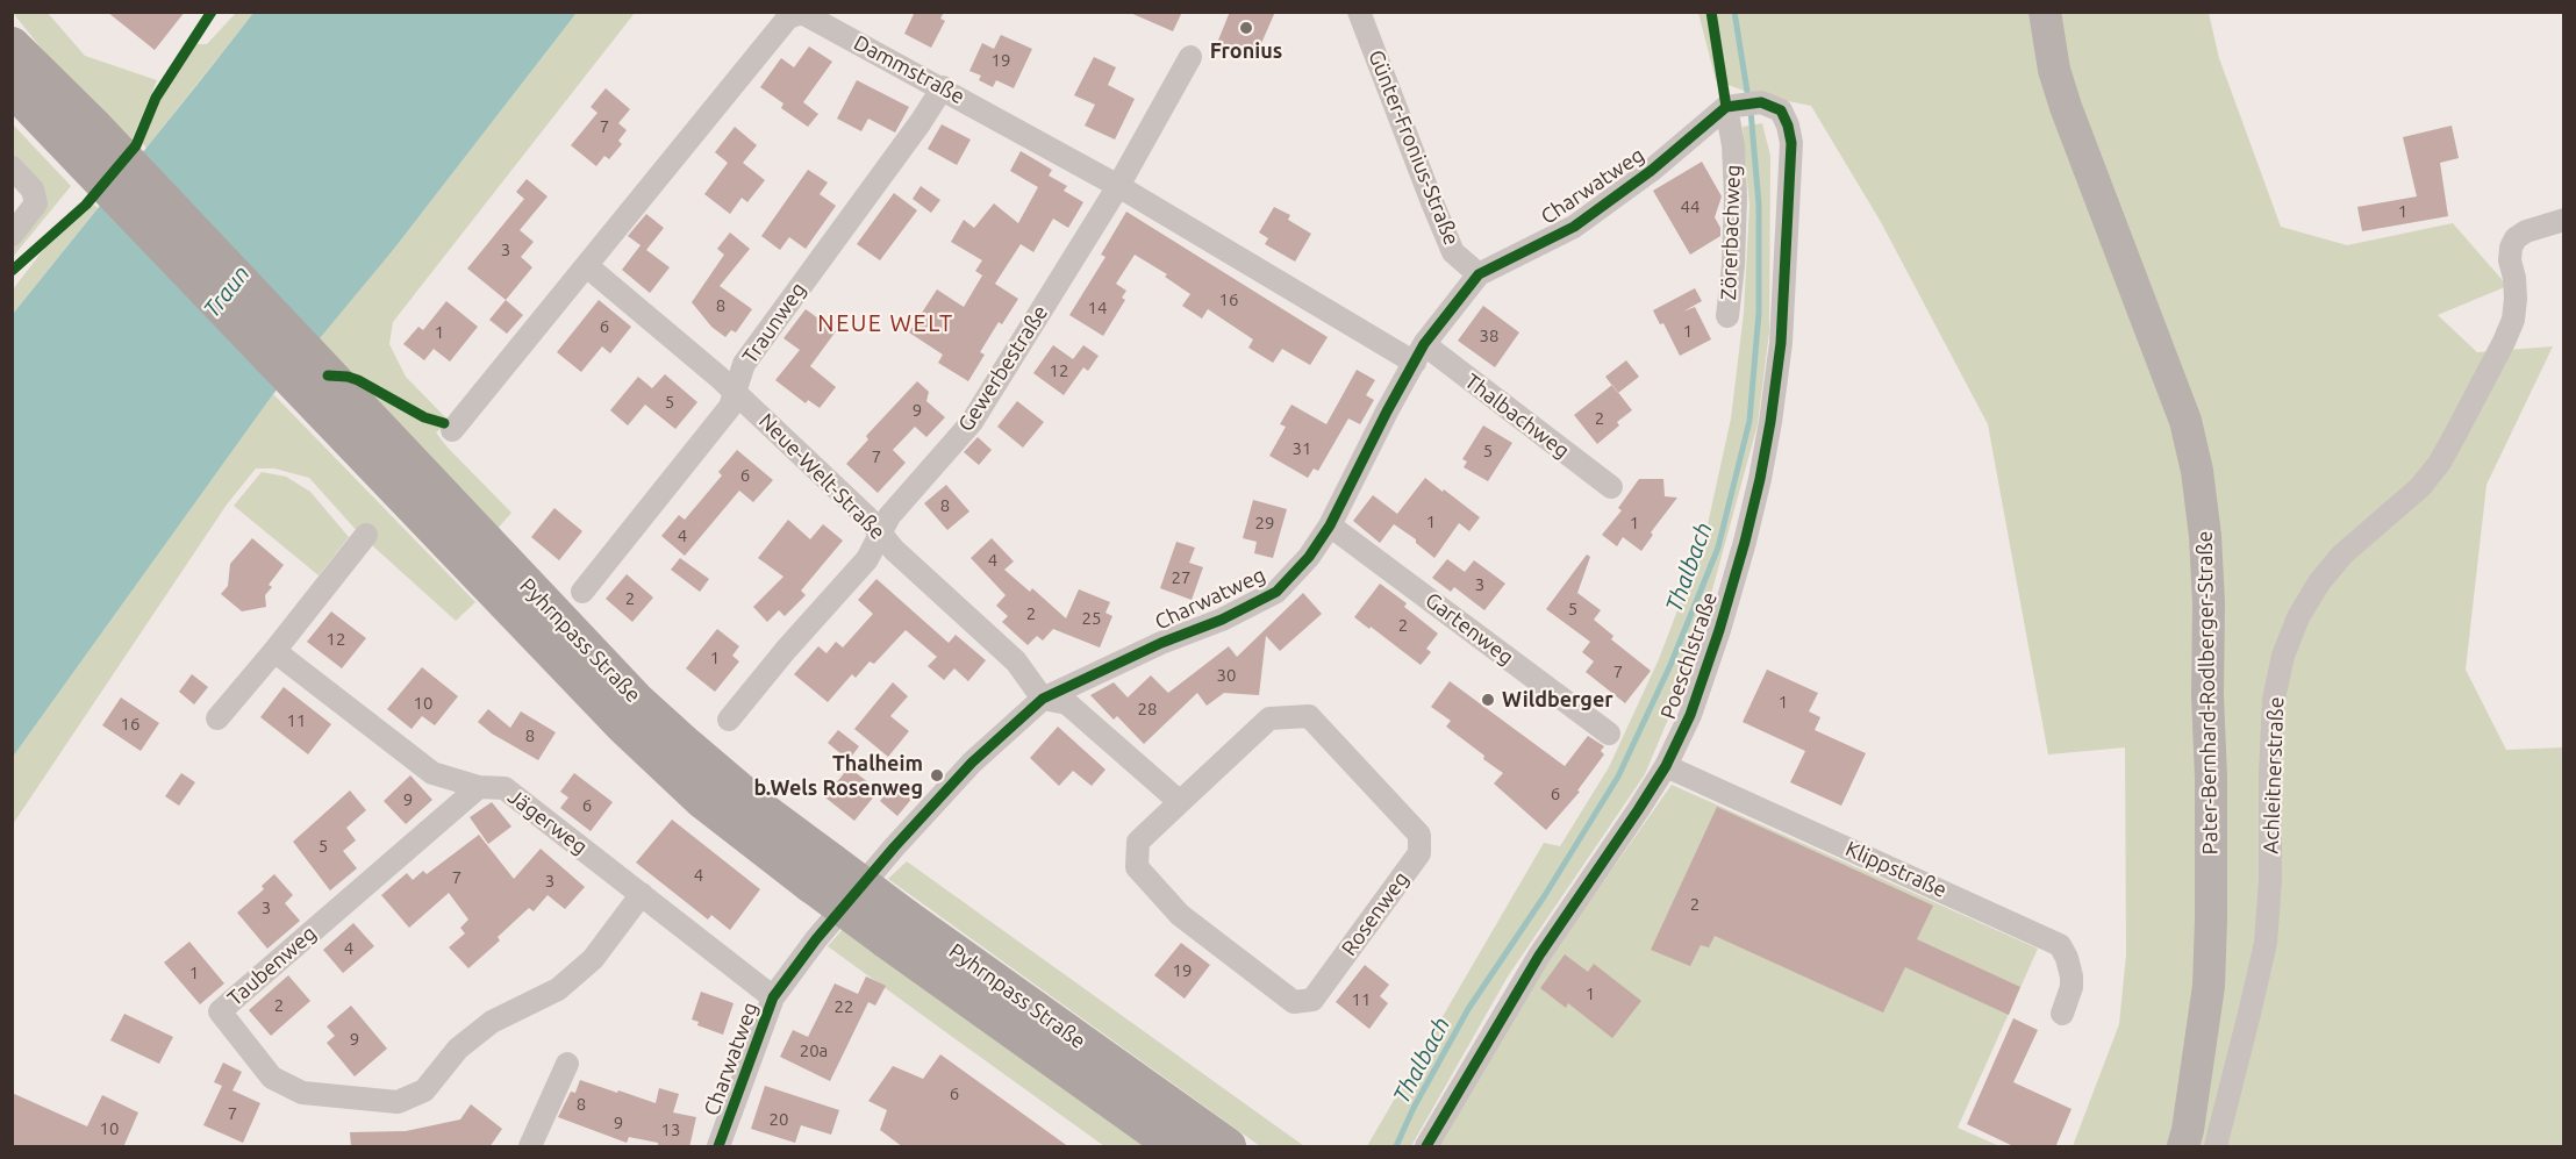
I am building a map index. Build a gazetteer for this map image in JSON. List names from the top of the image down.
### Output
{
  "streets": {
    "main road": ["Pyhrnpass Straße", "Pater-Bernhard-Rodlberger-Straße"],
    "street": [
      "Dammstraße",
      "Günter-Fronius-Straße",
      "Charwatweg",
      "Zörerbachweg",
      "Traunweg",
      "Gewerbestraße",
      "Thalbachweg",
      "Neue-Welt-Straße",
      "Gartenweg",
      "Poeschlstraße",
      "Achleitnerstraße",
      "Jägerweg",
      "Klippstraße",
      "Rosenweg",
      "Taubenweg"
    ]
  },
  "crossings": [
    ["Dammstraße", "Charwatweg"],
    ["Dammstraße", "Traunweg"],
    ["Dammstraße", "Gewerbestraße"],
    ["Dammstraße", "Thalbachweg"],
    ["Dammstraße", "Neue-Welt-Straße"],
    ["Günter-Fronius-Straße", "Charwatweg"],
    ["Charwatweg", "Zörerbachweg"],
    ["Charwatweg", "Thalbachweg"],
    ["Charwatweg", "Neue-Welt-Straße"],
    ["Charwatweg", "Gartenweg"],
    ["Charwatweg", "Poeschlstraße"],
    ["Charwatweg", "Jägerweg"],
    ["Zörerbachweg", "Poeschlstraße"],
    ["Traunweg", "Neue-Welt-Straße"],
    ["Gewerbestraße", "Neue-Welt-Straße"],
    ["Poeschlstraße", "Klippstraße"],
    ["Jägerweg", "Taubenweg"]
  ],
  "districts": ["NEUE WELT"],
  "water": ["Traun", "Thalbach"],
  "places": ["Fronius", "Wildberger", "Thalheim b.Wels Rosenweg"],
  "house_numbers": [
    "19",
    "7",
    "44",
    "1",
    "3",
    "16",
    "8",
    "14",
    "6",
    "1",
    "1",
    "38",
    "12",
    "5",
    "9",
    "2",
    "31",
    "5",
    "7",
    "6",
    "8",
    "1",
    "29",
    "1",
    "4",
    "4",
    "27",
    "3",
    "2",
    "5",
    "2",
    "25",
    "2",
    "12",
    "1",
    "7",
    "30",
    "1",
    "10",
    "28",
    "11",
    "16",
    "8",
    "6",
    "9",
    "6",
    "5",
    "4",
    "7",
    "3",
    "2",
    "3",
    "4",
    "19",
    "1",
    "1",
    "11",
    "2",
    "22",
    "9",
    "20a",
    "6",
    "8",
    "7",
    "20",
    "9",
    "10",
    "13"
  ]
}
